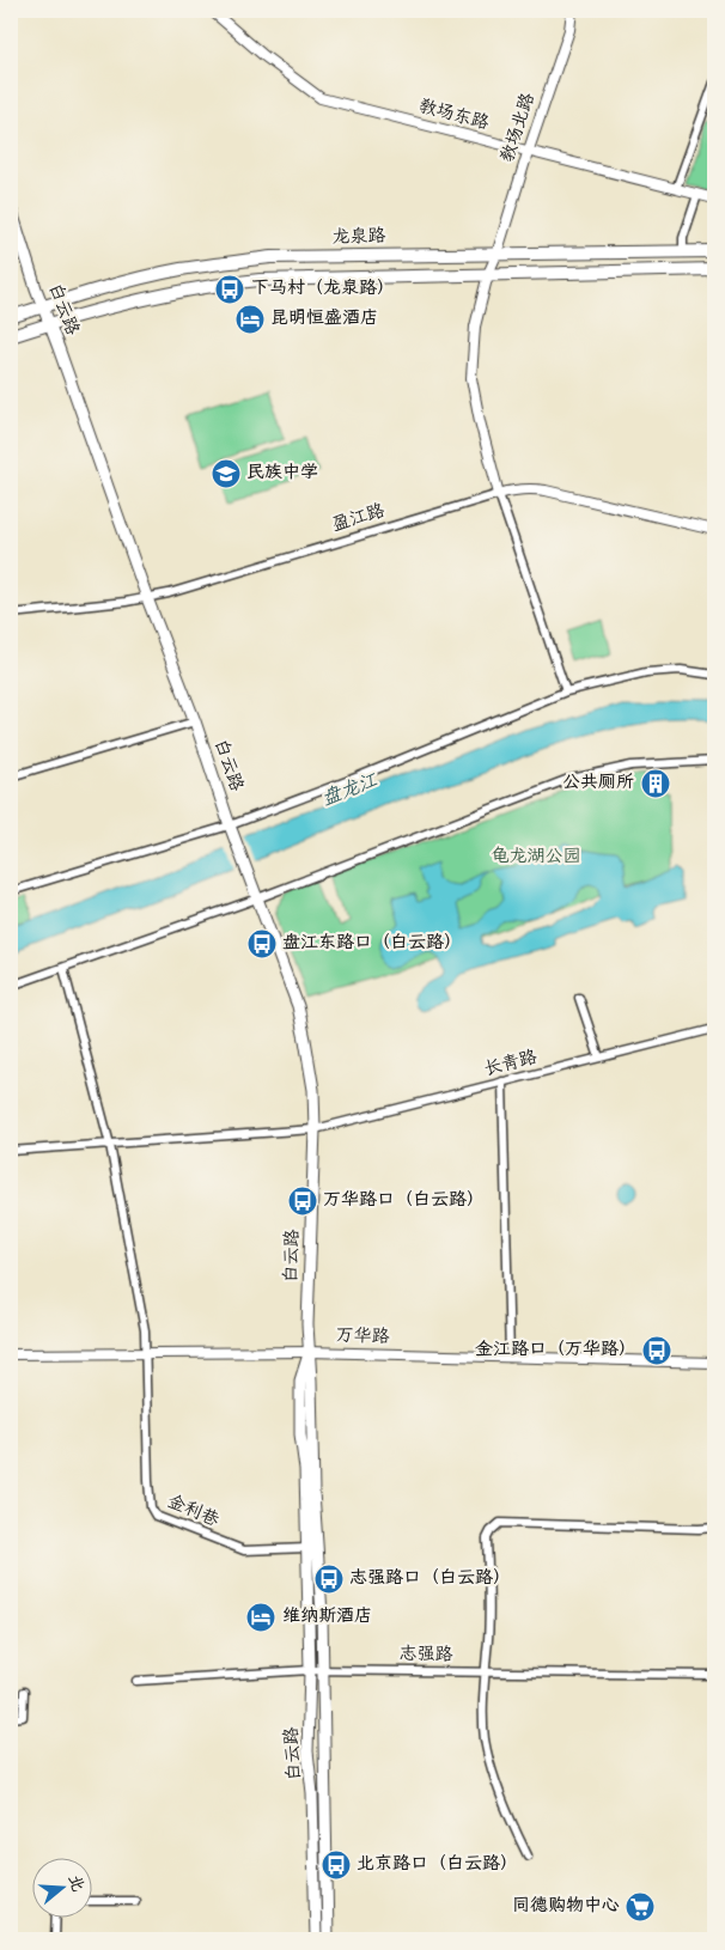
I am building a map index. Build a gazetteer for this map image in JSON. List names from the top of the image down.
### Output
{
  "streets": {
    "main road": ["龙泉路", "白云路"],
    "street": [
      "教场东路",
      "教场北路",
      "盈江路",
      "长青路",
      "万华路",
      "金利巷",
      "志强路"
    ]
  },
  "crossings": [
    ["教场东路", "教场北路"],
    ["教场北路", "龙泉路"],
    ["教场北路", "盈江路"],
    ["龙泉路", "白云路"],
    ["白云路", "盈江路"],
    ["白云路", "长青路"],
    ["白云路", "万华路"],
    ["白云路", "金利巷"],
    ["白云路", "志强路"],
    ["万华路", "金利巷"]
  ],
  "water": ["盘龙江"],
  "parks": ["龟龙湖公园"],
  "places": {
    "bus stop": [
      "下马村（龙泉路）",
      "盘江东路口（白云路）",
      "万华路口（白云路）",
      "金江路口（万华路）",
      "志强路口（白云路）",
      "北京路口（白云路）"
    ],
    "hotel": ["昆明恒盛酒店", "维纳斯酒店"],
    "school or university": ["民族中学"],
    "building": ["公共厕所"],
    "supermarket": ["同德购物中心"]
  },
  "north": "right"
}
